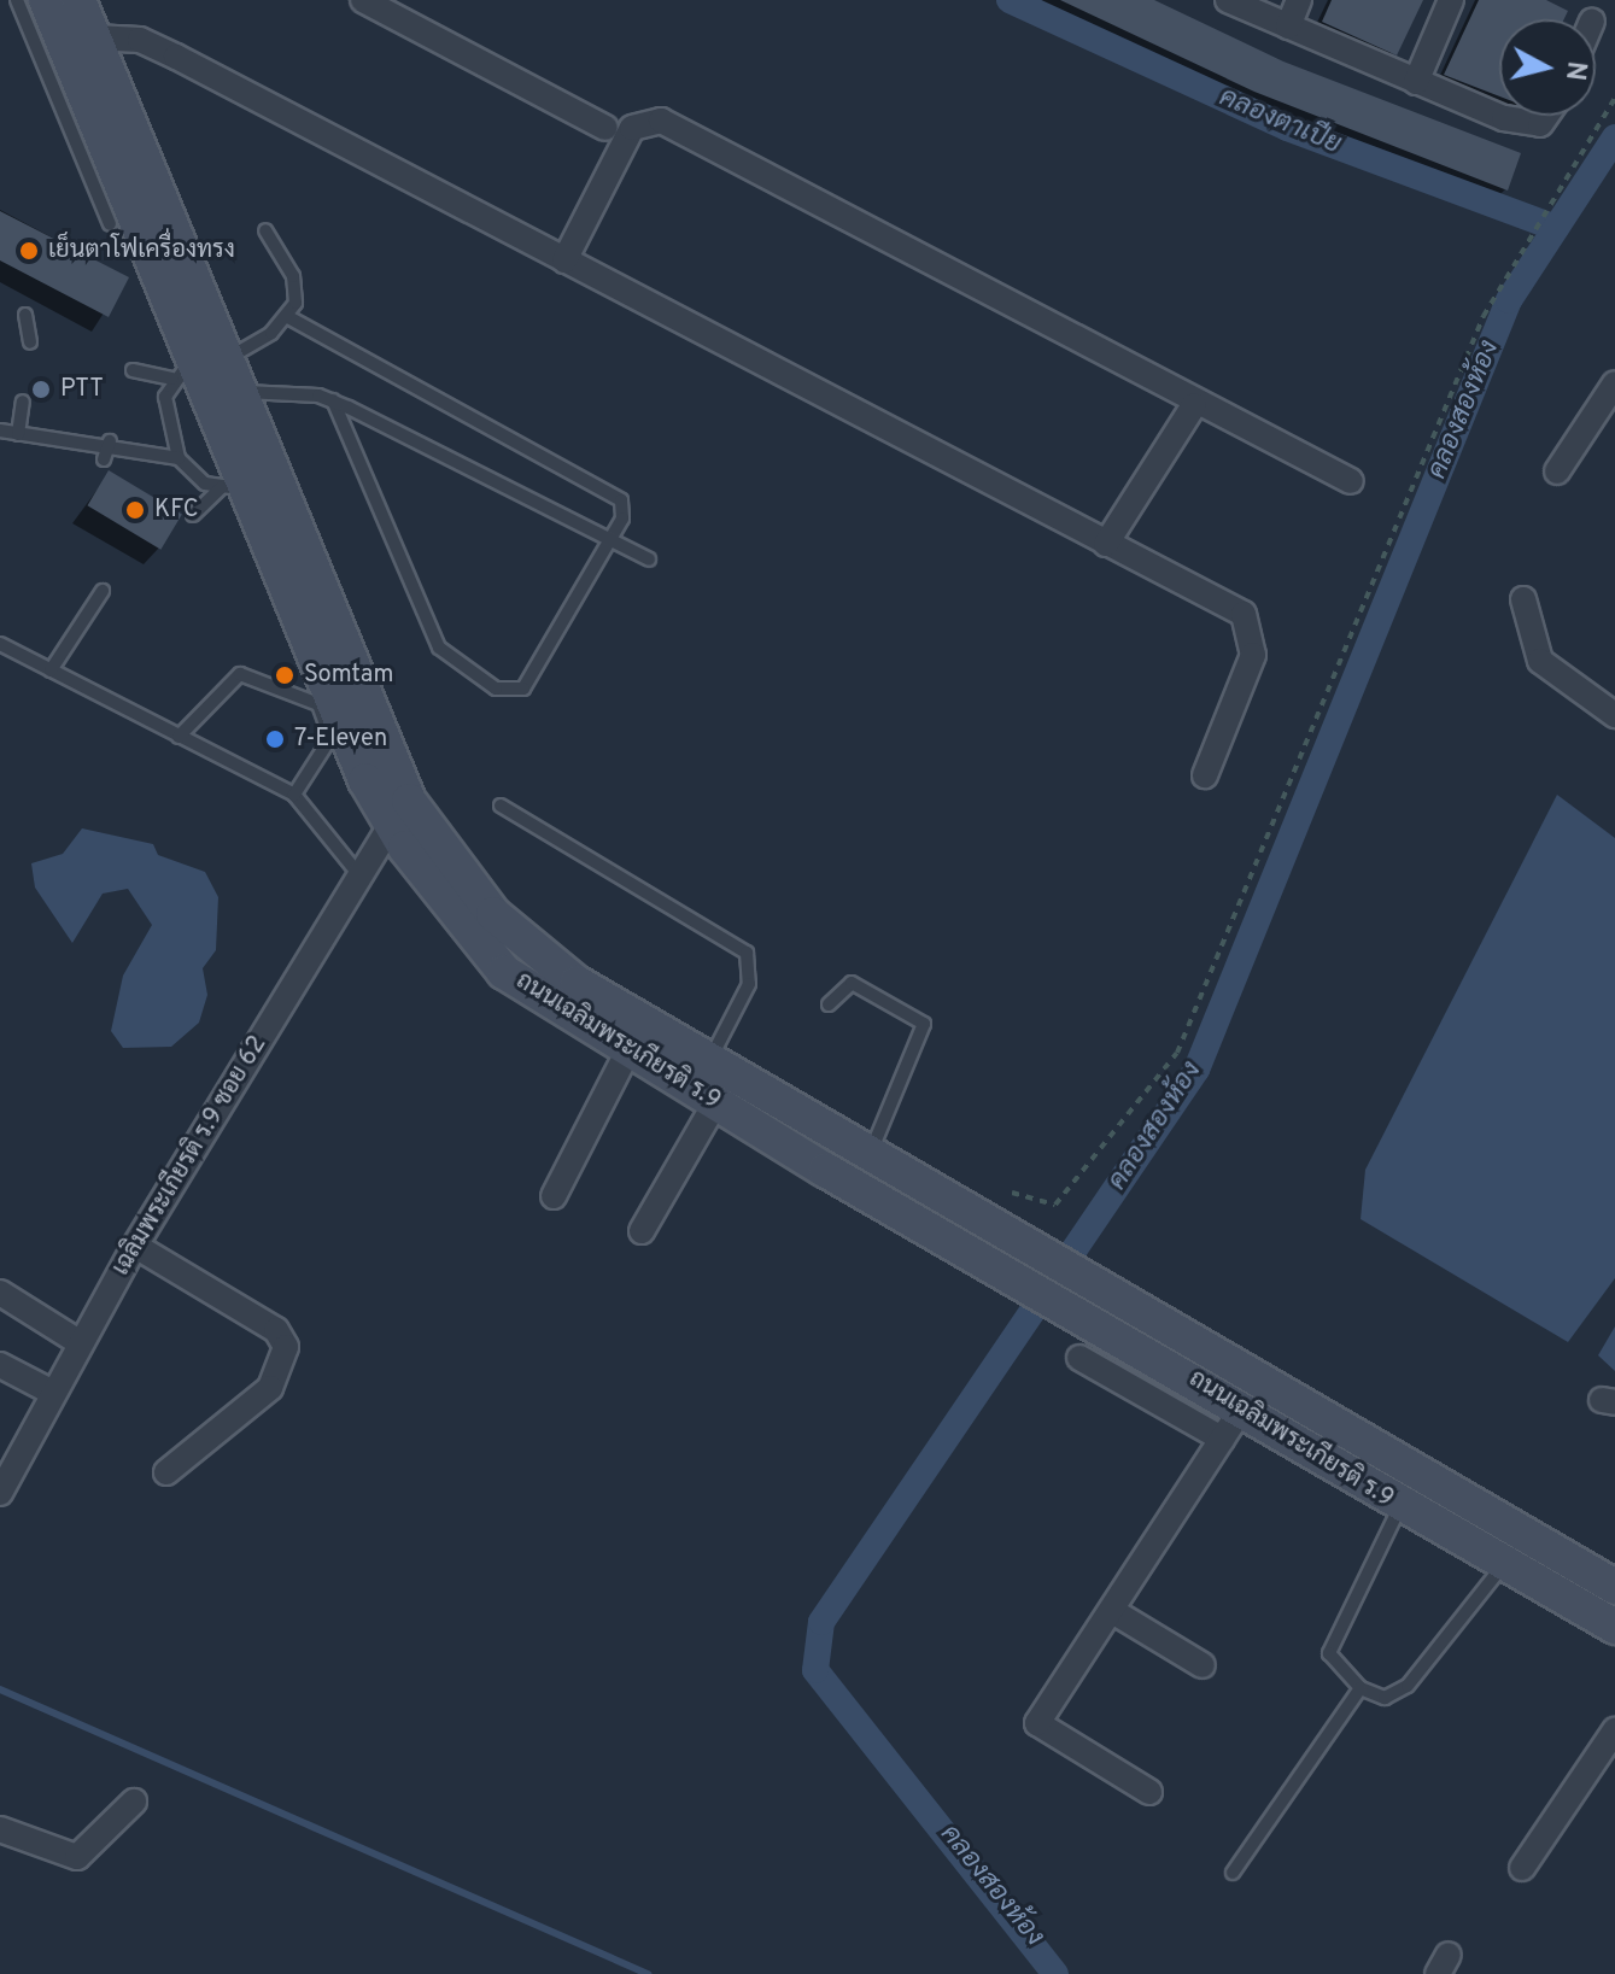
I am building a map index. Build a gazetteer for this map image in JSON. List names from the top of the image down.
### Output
{
  "streets": {
    "main road": ["ถนนเฉลิมพระเกียรติ ร.9"],
    "street": ["เฉลิมพระเกียรติ ร.9 ซอย 62"]
  },
  "crossings": [
    ["ถนนเฉลิมพระเกียรติ ร.9", "เฉลิมพระเกียรติ ร.9 ซอย 62"]
  ],
  "water": ["คลองตาเปีย", "คลองสองห้อง"],
  "places": [
    "เย็นตาโฟเครื่องทรง",
    "PTT",
    "KFC",
    "Somtam",
    "7-Eleven"
  ],
  "north": "right"
}
